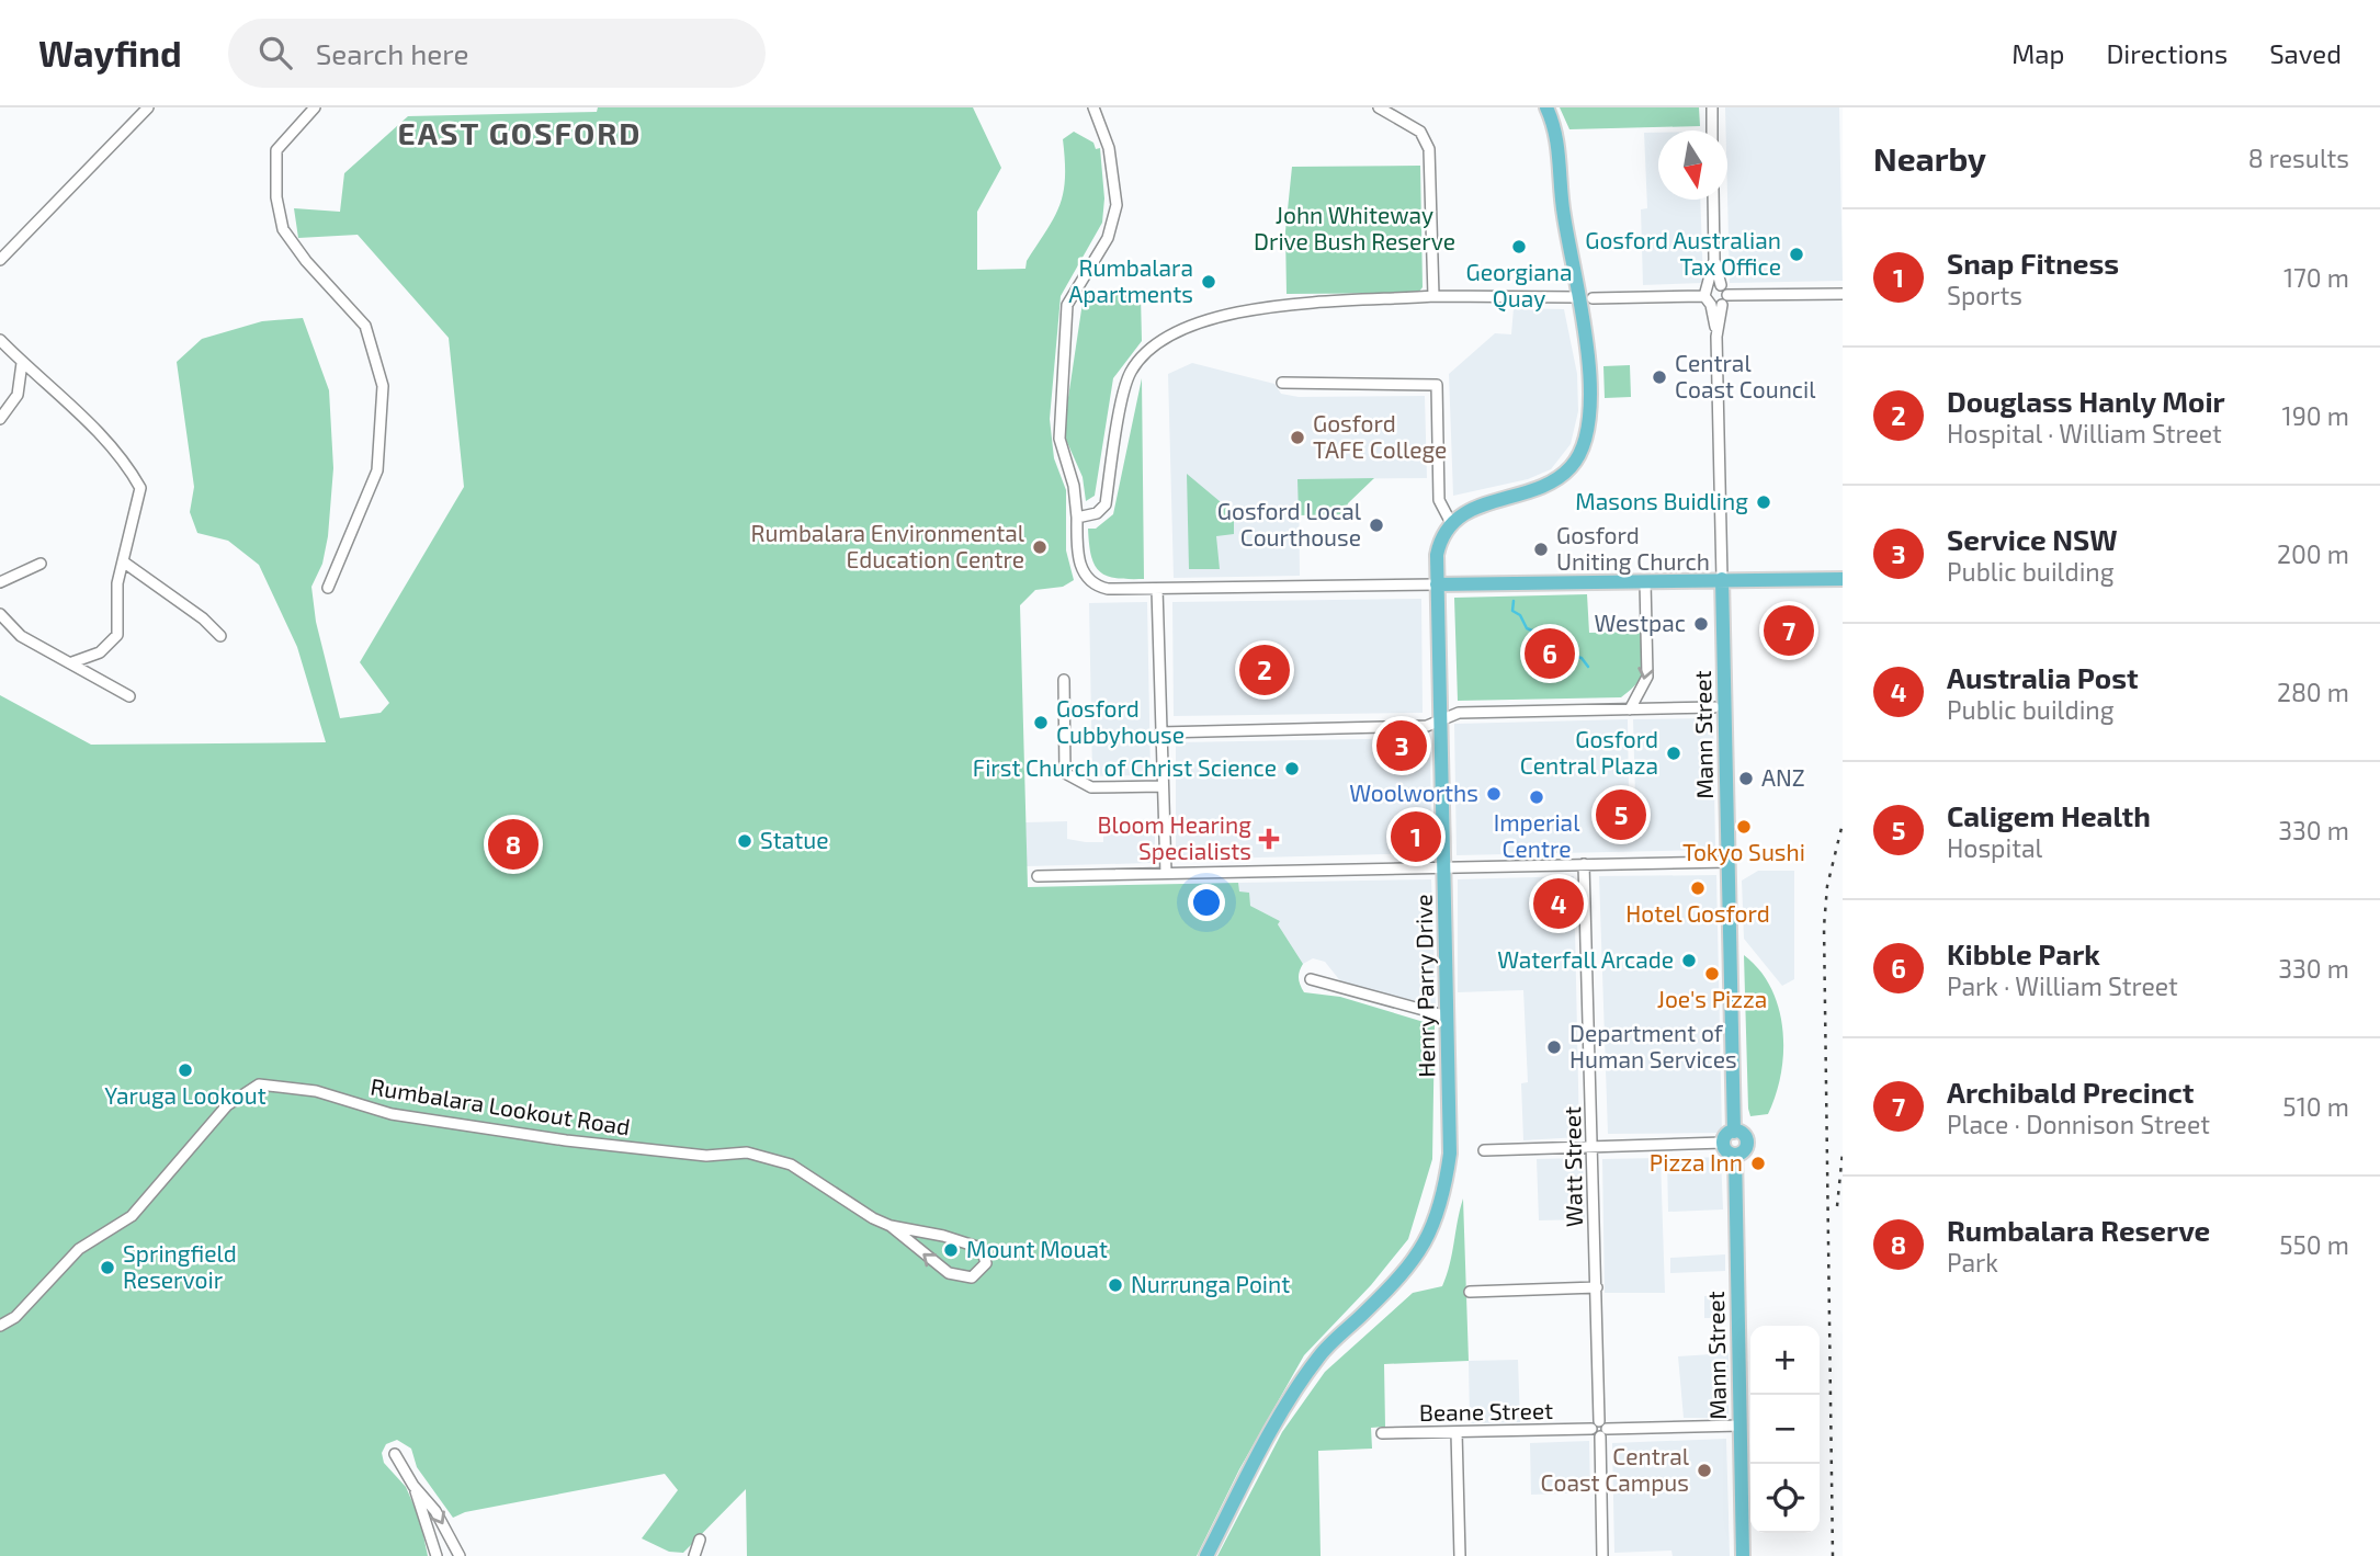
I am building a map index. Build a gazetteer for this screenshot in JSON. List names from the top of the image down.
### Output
{
  "streets": {
    "main road": ["Mann Street", "Henry Parry Drive"],
    "street": ["Rumbalara Lookout Road", "Watt Street", "Beane Street"]
  },
  "crossings": [
    ["Mann Street", "Beane Street"],
    ["Watt Street", "Beane Street"]
  ],
  "districts": ["EAST GOSFORD"],
  "parks": ["John Whiteway Drive Bush Reserve"],
  "places": {
    "other": [
      "Georgiana Quay",
      "Gosford Australian Tax Office",
      "Rumbalara Apartments",
      "Central Coast Council",
      "Gosford TAFE College",
      "Masons Buidling",
      "Gosford Local Courthouse",
      "Rumbalara Environmental Education Centre",
      "Gosford Uniting Church",
      "Westpac",
      "Gosford Cubbyhouse",
      "Gosford Central Plaza",
      "First Church of Christ Science",
      "ANZ",
      "Woolworths",
      "Imperial Centre",
      "Tokyo Sushi",
      "Statue",
      "Hotel Gosford",
      "Waterfall Arcade",
      "Joe's Pizza",
      "Department of Human Services",
      "Yaruga Lookout",
      "Pizza Inn",
      "Mount Mouat",
      "Springfield Reservoir",
      "Nurrunga Point",
      "Central Coast Campus"
    ],
    "health": ["Bloom Hearing Specialists"]
  },
  "north": "bottom",
  "page": {
    "header": "Wayfind",
    "search": "Search here",
    "nav": ["Map", "Directions", "Saved"],
    "heading": ["Nearby", "8 results"],
    "list": [
      {
        "mark": "1",
        "name": "Snap Fitness",
        "note": "Sports",
        "value": "170 m"
      },
      {
        "mark": "2",
        "name": "Douglass Hanly Moir",
        "note": "Hospital · William Street",
        "value": "190 m"
      },
      {
        "mark": "3",
        "name": "Service NSW",
        "note": "Public building",
        "value": "200 m"
      },
      {
        "mark": "4",
        "name": "Australia Post",
        "note": "Public building",
        "value": "280 m"
      },
      {
        "mark": "5",
        "name": "Caligem Health",
        "note": "Hospital",
        "value": "330 m"
      },
      {
        "mark": "6",
        "name": "Kibble Park",
        "note": "Park · William Street",
        "value": "330 m"
      },
      {
        "mark": "7",
        "name": "Archibald Precinct",
        "note": "Place · Donnison Street",
        "value": "510 m"
      },
      {
        "mark": "8",
        "name": "Rumbalara Reserve",
        "note": "Park",
        "value": "550 m"
      }
    ],
    "pins": [
      "7",
      "6",
      "2",
      "3",
      "5",
      "1",
      "8",
      "4"
    ],
    "map_buttons": ["+", "−"]
  }
}
